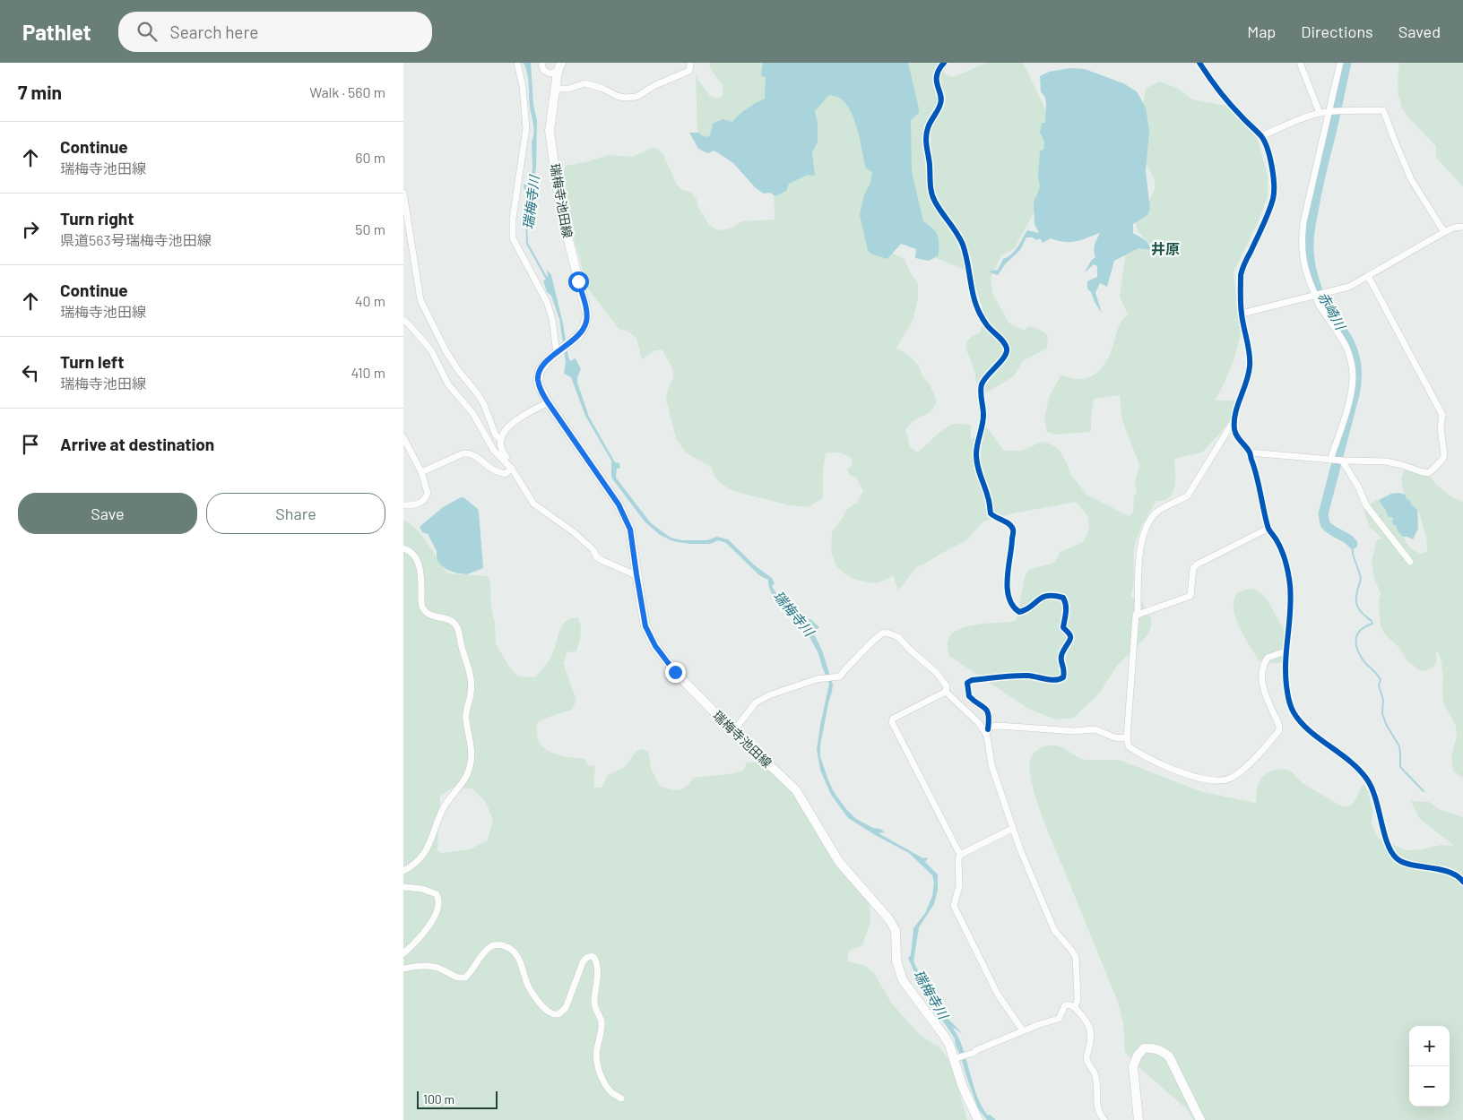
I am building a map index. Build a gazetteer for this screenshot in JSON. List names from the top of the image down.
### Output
{
  "streets": {
    "main road": ["瑞梅寺池田線"]
  },
  "districts": ["井原"],
  "water": ["瑞梅寺川", "赤崎川"],
  "scale_bar": "100 m",
  "page": {
    "header": "Pathlet",
    "search": "Search here",
    "nav": ["Map", "Directions", "Saved"],
    "heading": ["7 min", "Walk · 560 m"],
    "list": [
      ["Continue", "瑞梅寺池田線", "60 m"],
      ["Turn right", "県道563号瑞梅寺池田線", "50 m"],
      ["Continue", "瑞梅寺池田線", "40 m"],
      ["Turn left", "瑞梅寺池田線", "410 m"],
      "Arrive at destination"
    ],
    "buttons": ["Save", "Share"],
    "map_buttons": ["+", "−"],
    "scale": "100 m"
  }
}
